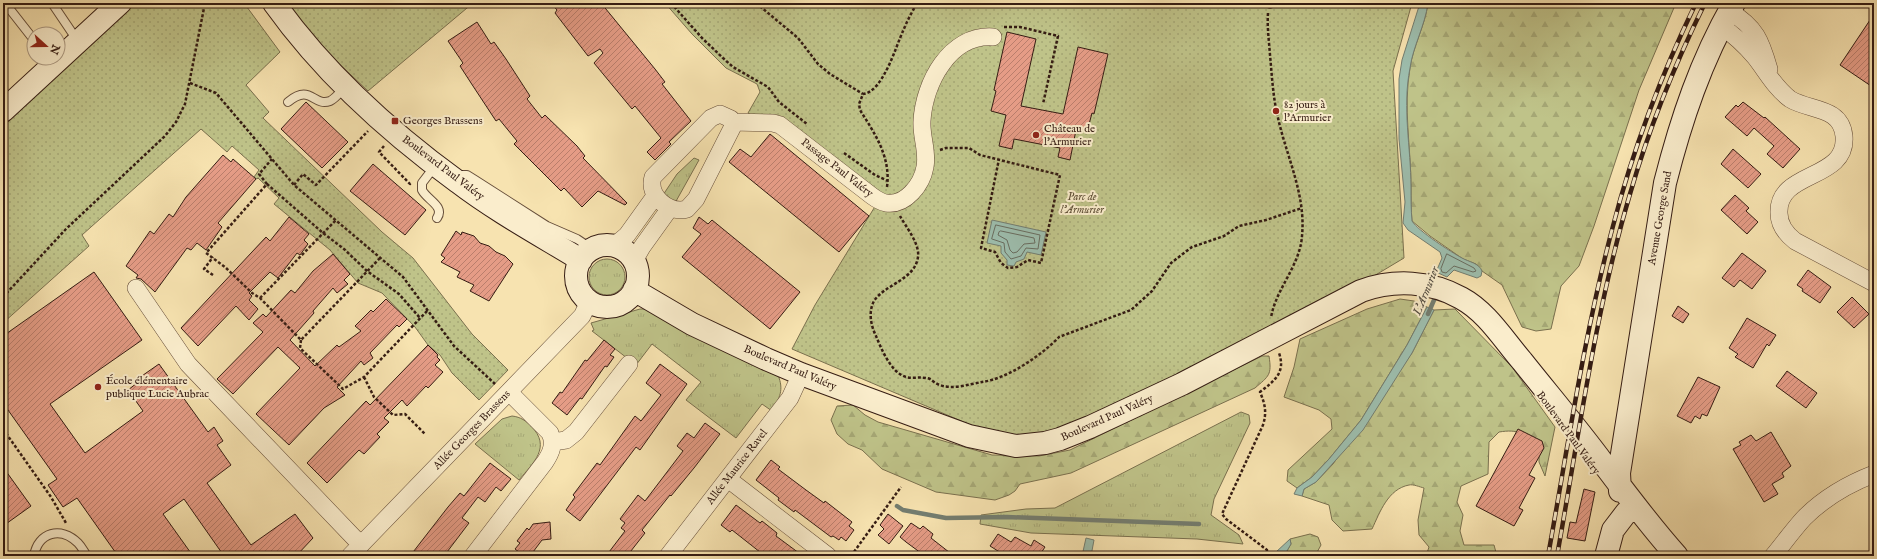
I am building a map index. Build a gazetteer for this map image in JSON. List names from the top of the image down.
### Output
{
  "streets": {
    "street": [
      "Boulevard Paul Valéry",
      "Passage Paul Valéry",
      "Avenue George Sand",
      "Allée Georges Brassens",
      "Allée Maurice Ravel"
    ]
  },
  "crossings": [
    ["Boulevard Paul Valéry", "Avenue George Sand"],
    ["Boulevard Paul Valéry", "Allée Georges Brassens"],
    ["Boulevard Paul Valéry", "Allée Maurice Ravel"]
  ],
  "water": ["L'Armurier"],
  "parks": ["Parc de l'Armurier"],
  "places": {
    "other": ["82 jours à l'Armurier", "Château de l'Armurier", "École élémentaire publique Lucie Aubrac"],
    "transit": ["Georges Brassens"]
  },
  "north": "right"
}
